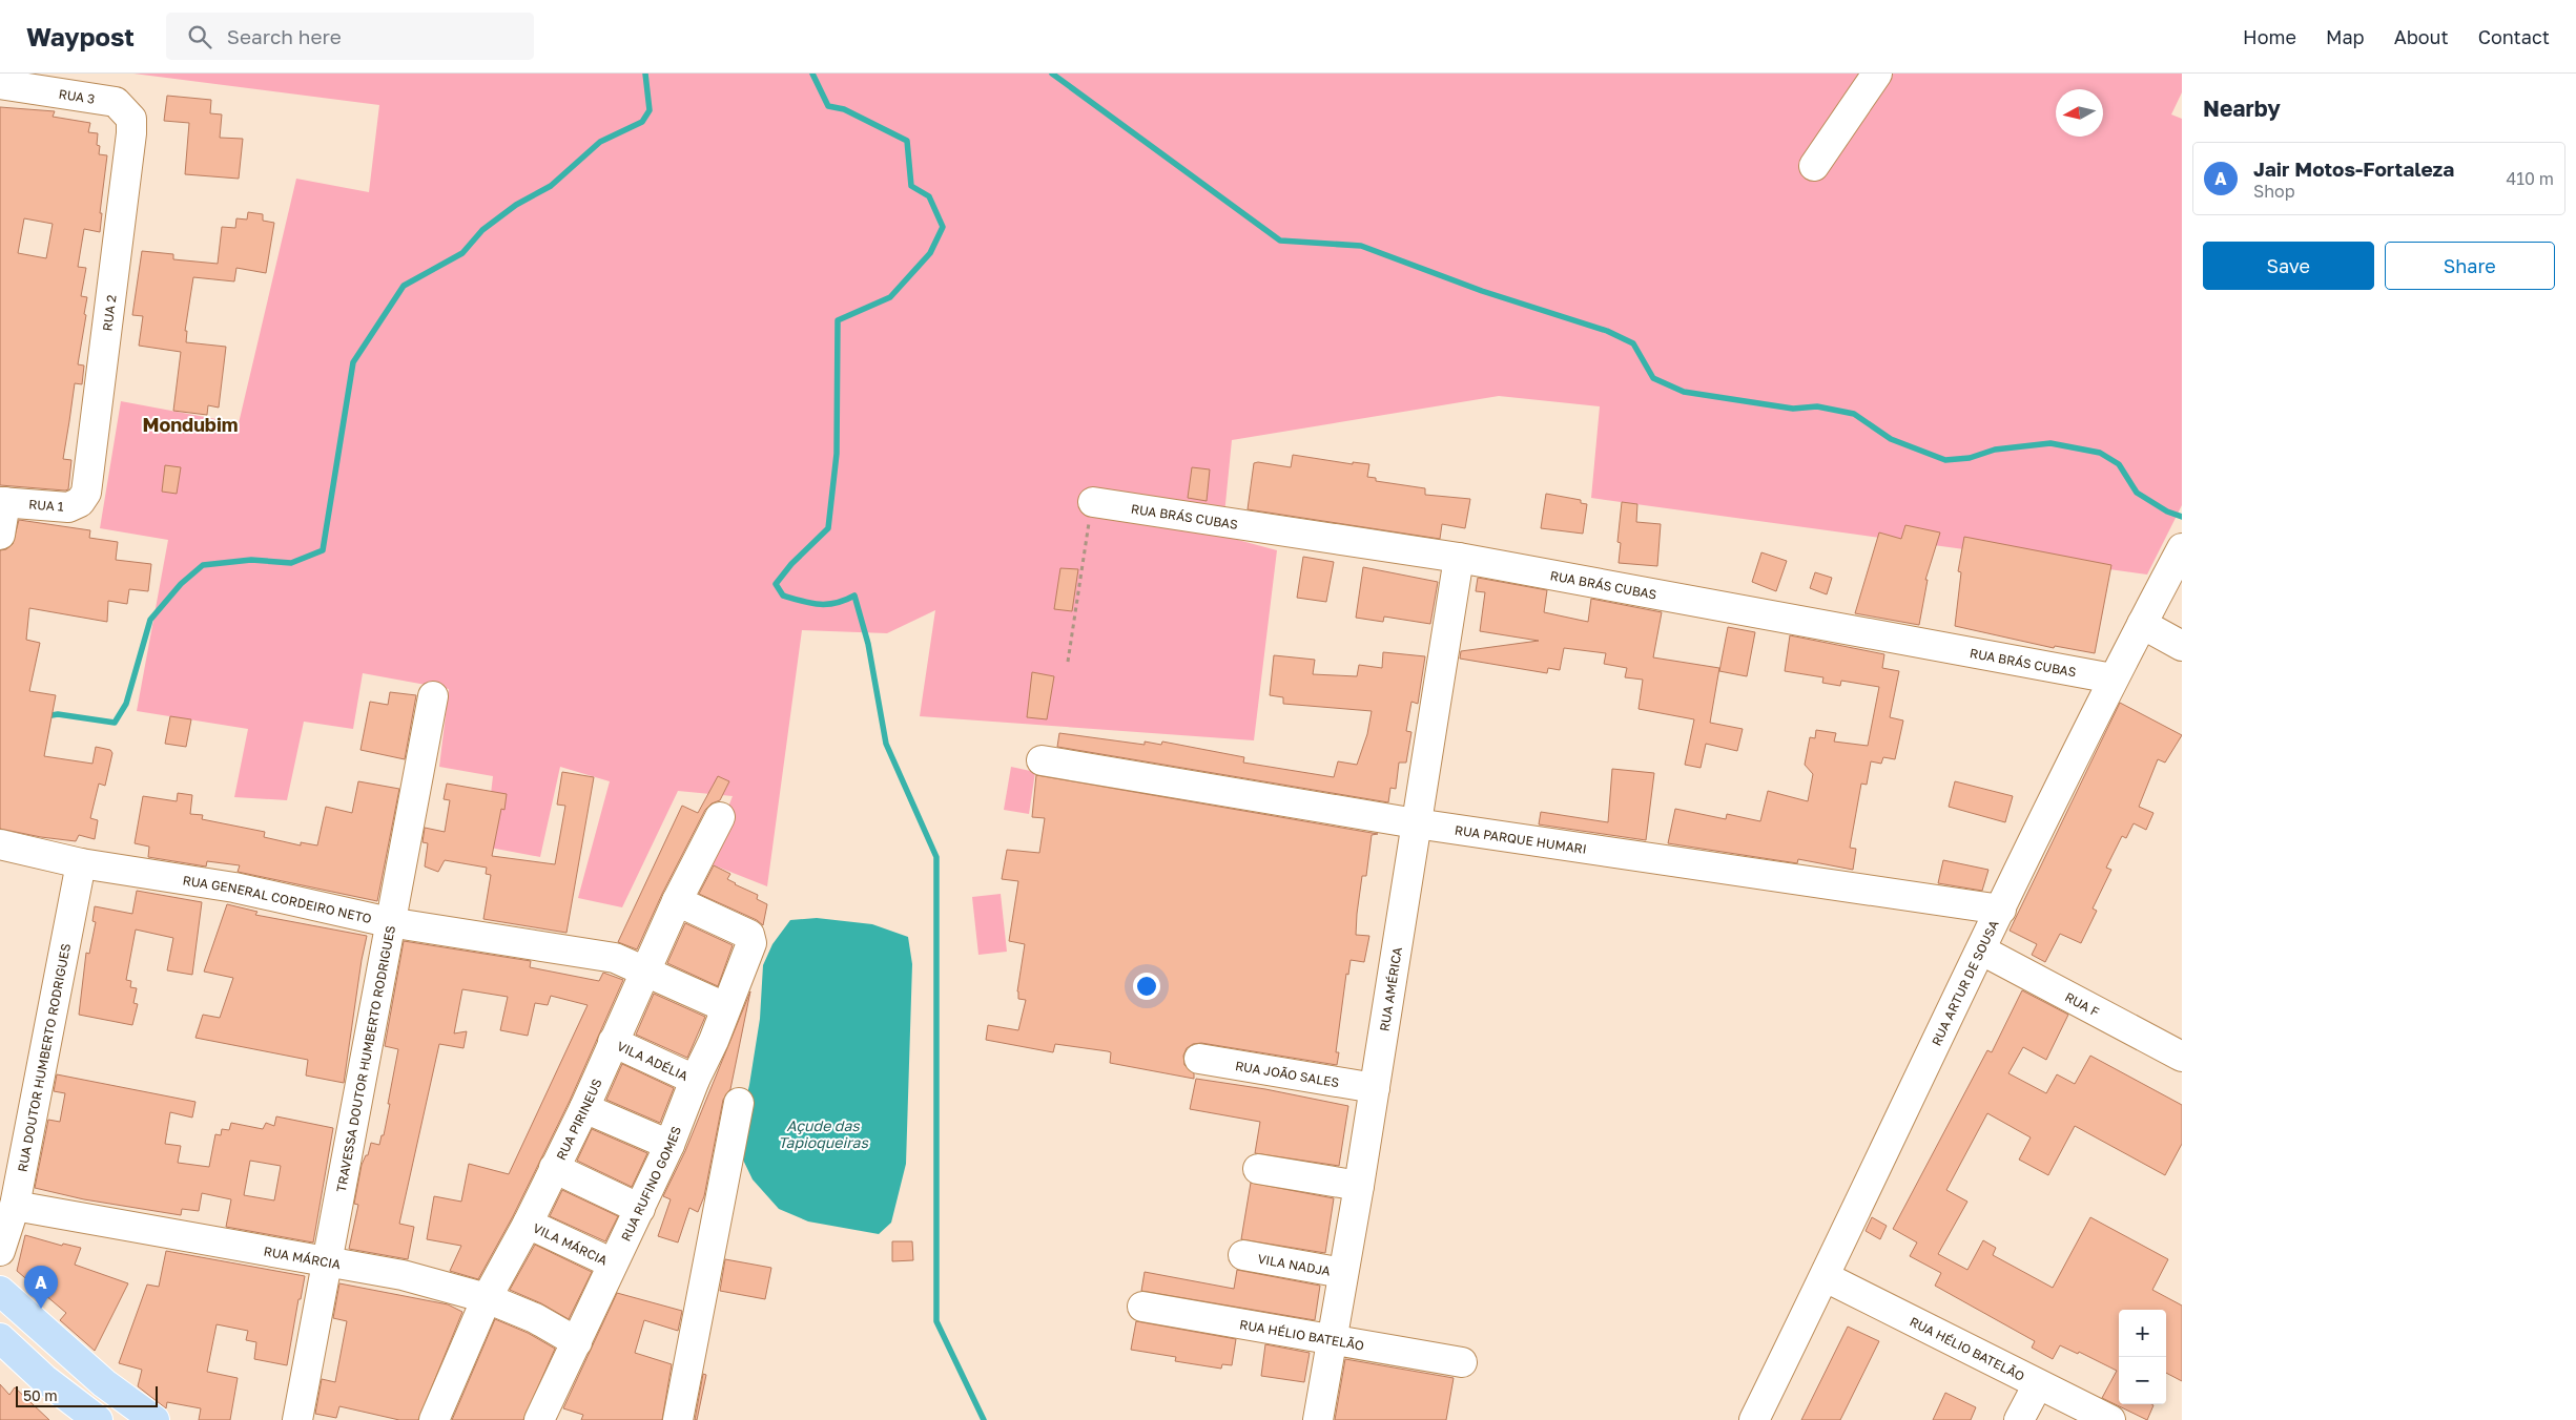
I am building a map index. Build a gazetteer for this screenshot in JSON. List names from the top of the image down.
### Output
{
  "streets": {
    "street": [
      "RUA 3",
      "RUA 2",
      "RUA 1",
      "RUA BRÁS CUBAS",
      "RUA PARQUE HUMARI",
      "RUA GENERAL CORDEIRO NETO",
      "RUA ARTUR DE SOUSA",
      "RUA AMÉRICA",
      "RUA F",
      "TRAVESSA DOUTOR HUMBERTO RODRIGUES",
      "RUA DOUTOR HUMBERTO RODRIGUES",
      "VILA ADÉLIA",
      "RUA JOÃO SALES",
      "RUA PIRINEUS",
      "RUA RUFINO GOMES",
      "VILA MÁRCIA",
      "RUA MÁRCIA",
      "VILA NADJA",
      "RUA HÉLIO BATELÃO"
    ]
  },
  "crossings": [
    ["RUA 3", "RUA 2"],
    ["RUA 2", "RUA 1"],
    ["RUA BRÁS CUBAS", "RUA ARTUR DE SOUSA"],
    ["RUA BRÁS CUBAS", "RUA AMÉRICA"],
    ["RUA PARQUE HUMARI", "RUA ARTUR DE SOUSA"],
    ["RUA PARQUE HUMARI", "RUA AMÉRICA"],
    ["RUA GENERAL CORDEIRO NETO", "TRAVESSA DOUTOR HUMBERTO RODRIGUES"],
    ["RUA GENERAL CORDEIRO NETO", "RUA DOUTOR HUMBERTO RODRIGUES"],
    ["RUA GENERAL CORDEIRO NETO", "RUA PIRINEUS"],
    ["RUA GENERAL CORDEIRO NETO", "RUA RUFINO GOMES"],
    ["RUA ARTUR DE SOUSA", "RUA F"],
    ["RUA ARTUR DE SOUSA", "RUA HÉLIO BATELÃO"],
    ["RUA AMÉRICA", "RUA JOÃO SALES"],
    ["RUA AMÉRICA", "VILA NADJA"],
    ["RUA AMÉRICA", "RUA HÉLIO BATELÃO"],
    ["TRAVESSA DOUTOR HUMBERTO RODRIGUES", "RUA MÁRCIA"],
    ["RUA DOUTOR HUMBERTO RODRIGUES", "RUA MÁRCIA"],
    ["VILA ADÉLIA", "RUA PIRINEUS"],
    ["VILA ADÉLIA", "RUA RUFINO GOMES"],
    ["RUA PIRINEUS", "RUA RUFINO GOMES"],
    ["RUA PIRINEUS", "VILA MÁRCIA"],
    ["RUA PIRINEUS", "RUA MÁRCIA"],
    ["RUA RUFINO GOMES", "VILA MÁRCIA"],
    ["RUA RUFINO GOMES", "RUA MÁRCIA"]
  ],
  "districts": ["Mondubim"],
  "water": ["Açude das Tapioqueiras"],
  "scale_bar": "50 m",
  "north": "left",
  "page": {
    "header": "Waypost",
    "search": "Search here",
    "nav": [
      "Home",
      "Map",
      "About",
      "Contact"
    ],
    "heading": "Nearby",
    "list": [
      {
        "mark": "A",
        "name": "Jair Motos-Fortaleza",
        "note": "Shop",
        "value": "410 m"
      }
    ],
    "buttons": ["Save", "Share"],
    "pins": "A",
    "map_buttons": ["+", "−"],
    "scale": "50 m"
  }
}
